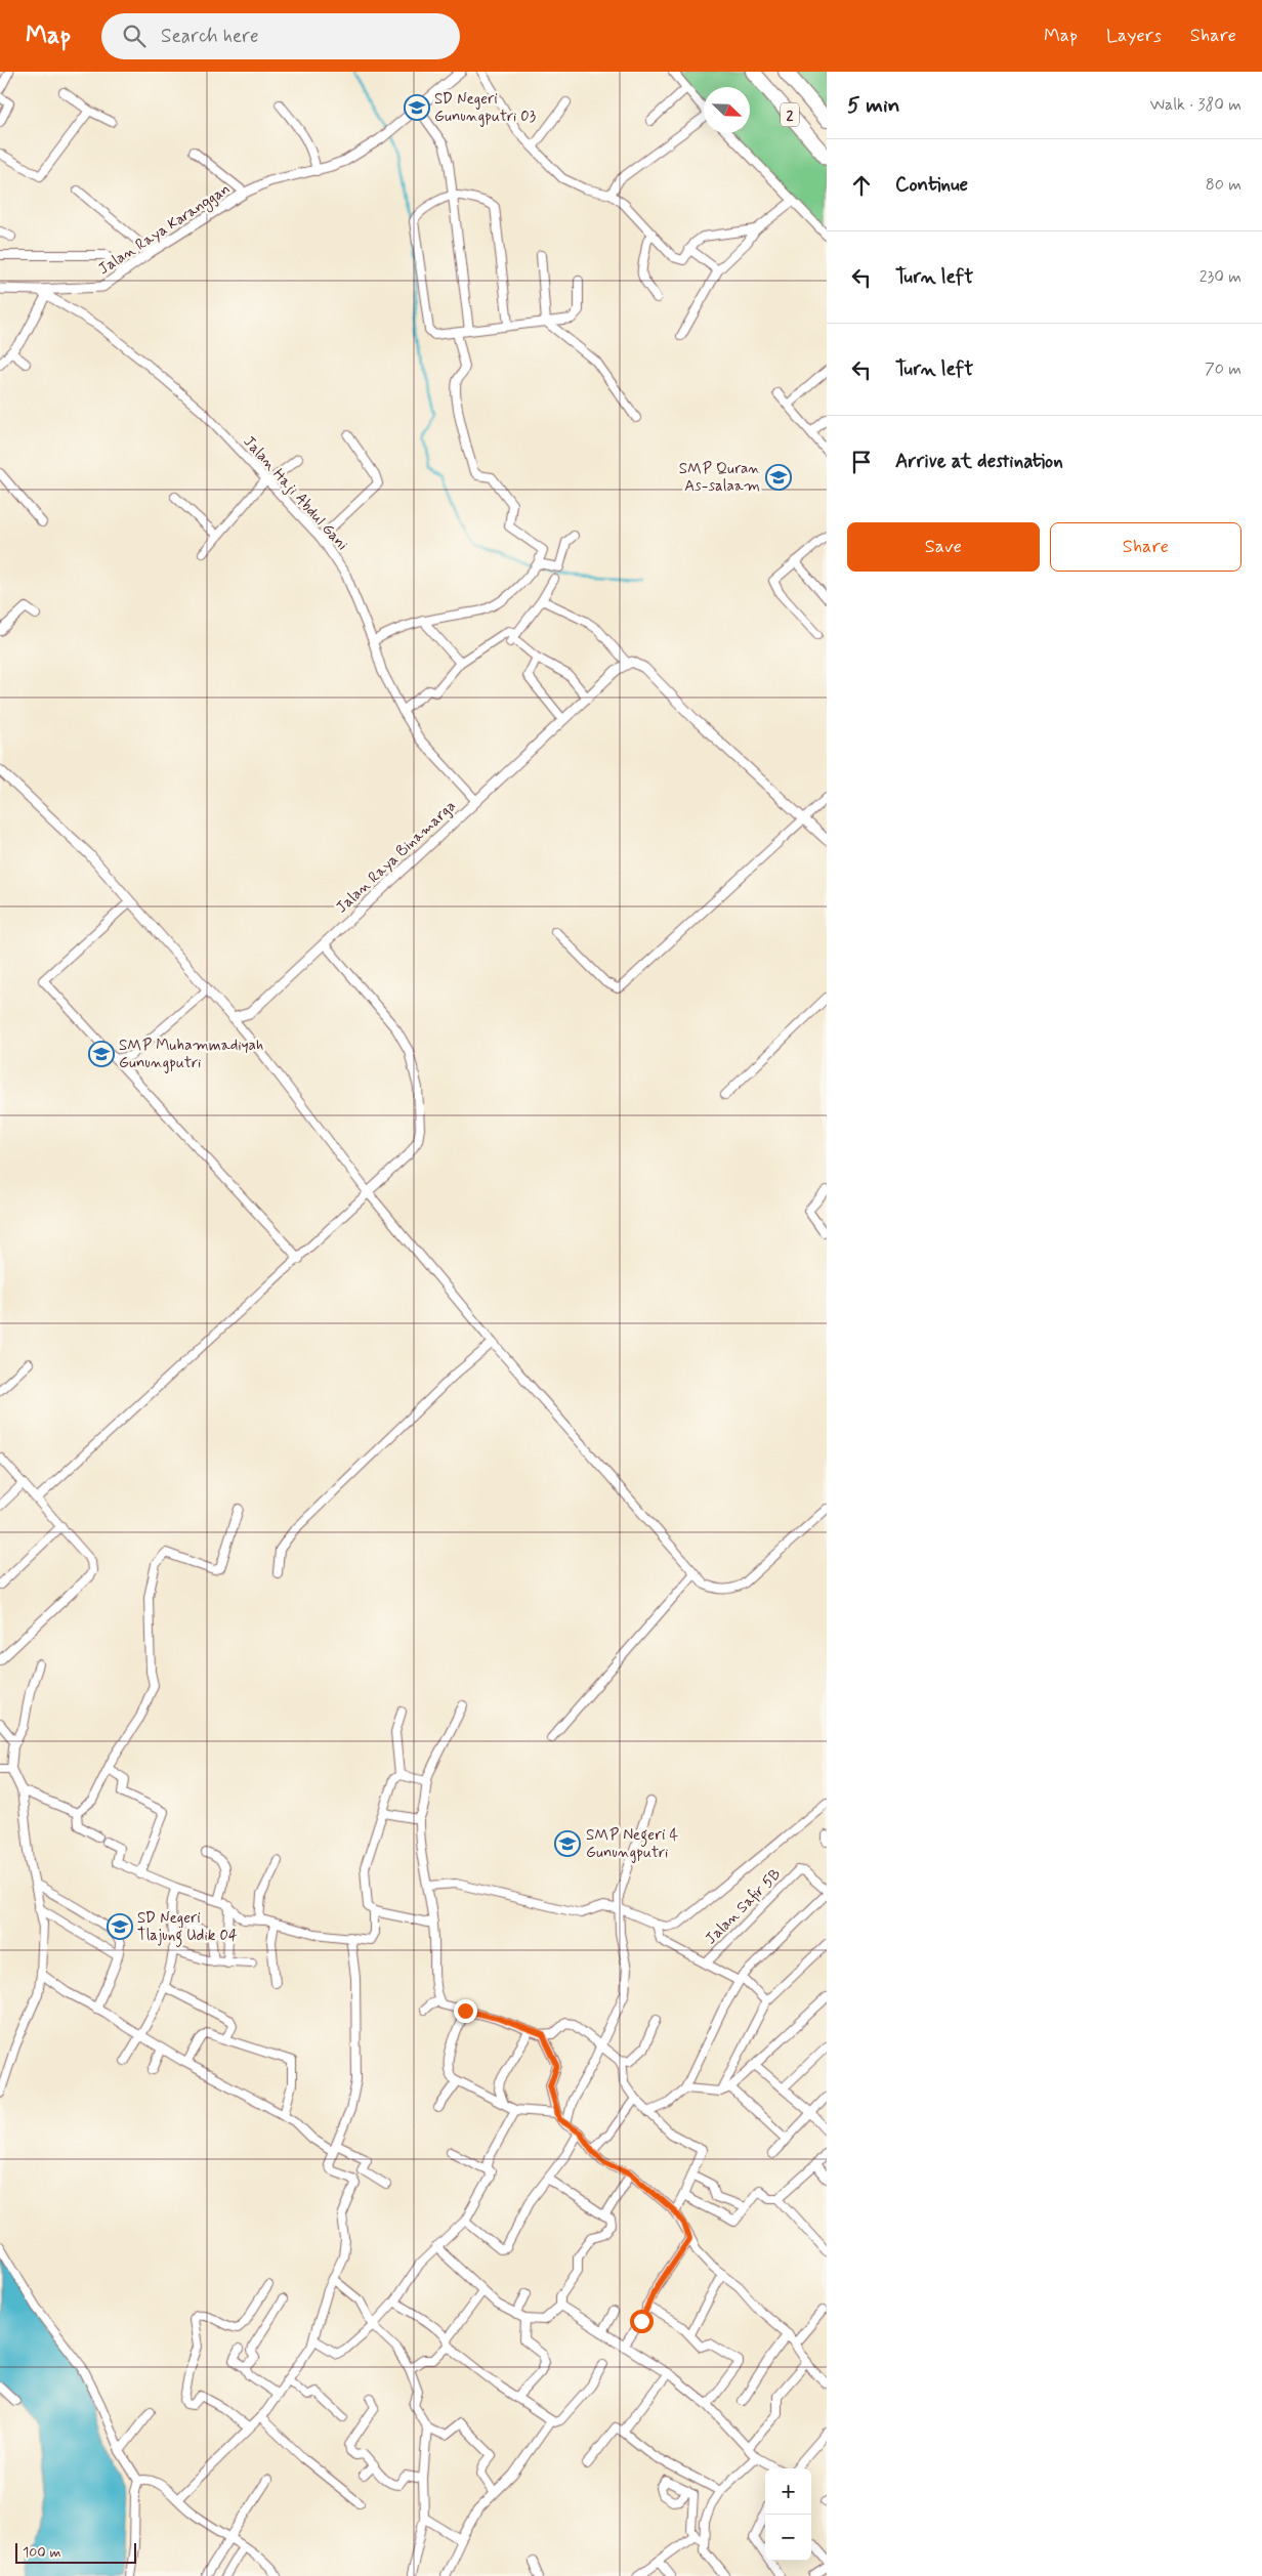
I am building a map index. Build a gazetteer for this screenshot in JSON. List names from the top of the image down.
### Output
{
  "streets": {
    "highway": ["2"],
    "street": [
      "Jalan Raya Karanggan",
      "Jalan Haji Abdul Gani",
      "Jalan Raya Binamarga",
      "Jalan Safir 5B"
    ]
  },
  "crossings": [
    ["Jalan Raya Karanggan", "Jalan Haji Abdul Gani"],
    ["Jalan Haji Abdul Gani", "Jalan Raya Binamarga"]
  ],
  "places": {
    "school or university": [
      "SD Negeri Gunungputri 03",
      "SMP Quran As-salaam",
      "SMP Muhammadiyah Gunungputri",
      "SMP Negeri 4 Gunungputri",
      "SD Negeri Tlajung Udik 04"
    ]
  },
  "scale_bar": "100 m",
  "north": "bottom right",
  "page": {
    "header": "Map",
    "search": "Search here",
    "nav": ["Map", "Layers", "Share"],
    "heading": ["5 min", "Walk · 380 m"],
    "list": [
      ["Continue", "80 m"],
      ["Turn left", "230 m"],
      ["Turn left", "70 m"],
      "Arrive at destination"
    ],
    "buttons": ["Save", "Share"],
    "map_buttons": ["+", "−"],
    "scale": "100 m"
  }
}
